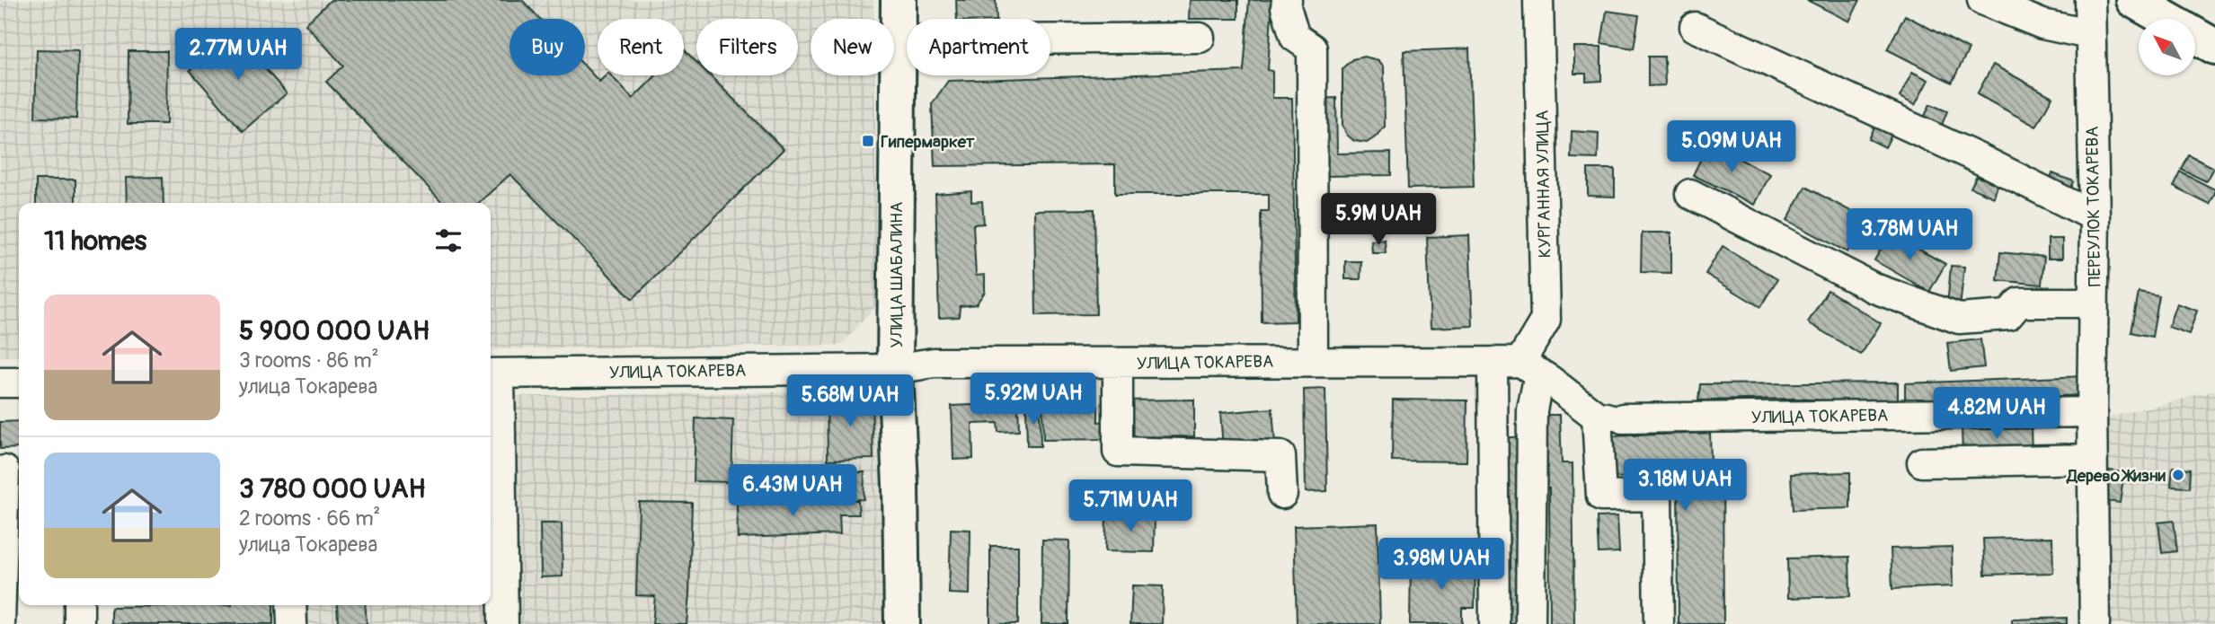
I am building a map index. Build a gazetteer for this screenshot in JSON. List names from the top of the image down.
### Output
{
  "streets": {
    "main road": ["УЛИЦА ШАБАЛИНА"],
    "street": ["КУРГАННАЯ УЛИЦА", "ПЕРЕУЛОК ТОКАРЕВА", "УЛИЦА ТОКАРЕВА"]
  },
  "crossings": [
    ["КУРГАННАЯ УЛИЦА", "УЛИЦА ТОКАРЕВА"],
    ["ПЕРЕУЛОК ТОКАРЕВА", "УЛИЦА ТОКАРЕВА"],
    ["УЛИЦА ШАБАЛИНА", "УЛИЦА ТОКАРЕВА"]
  ],
  "places": {
    "transit": ["Гипермаркет"],
    "other": ["Дерево Жизни"]
  },
  "north": "top left",
  "page": {
    "chip": [
      "Buy",
      "Rent",
      "Filters",
      "New",
      "Apartment"
    ],
    "price": [
      "2.77M UAH",
      "5.09M UAH",
      "5.9M UAH",
      "3.78M UAH",
      "5.92M UAH",
      "5.68M UAH",
      "4.82M UAH",
      "3.18M UAH",
      "6.43M UAH",
      "5.71M UAH",
      "3.98M UAH"
    ],
    "heading": "11 homes",
    "list": [
      {
        "name": "5 900 000 UAH",
        "note": "3 rooms · 86 m² · улица Токарева"
      },
      {
        "name": "3 780 000 UAH",
        "note": "2 rooms · 66 m² · улица Токарева"
      }
    ]
  }
}
